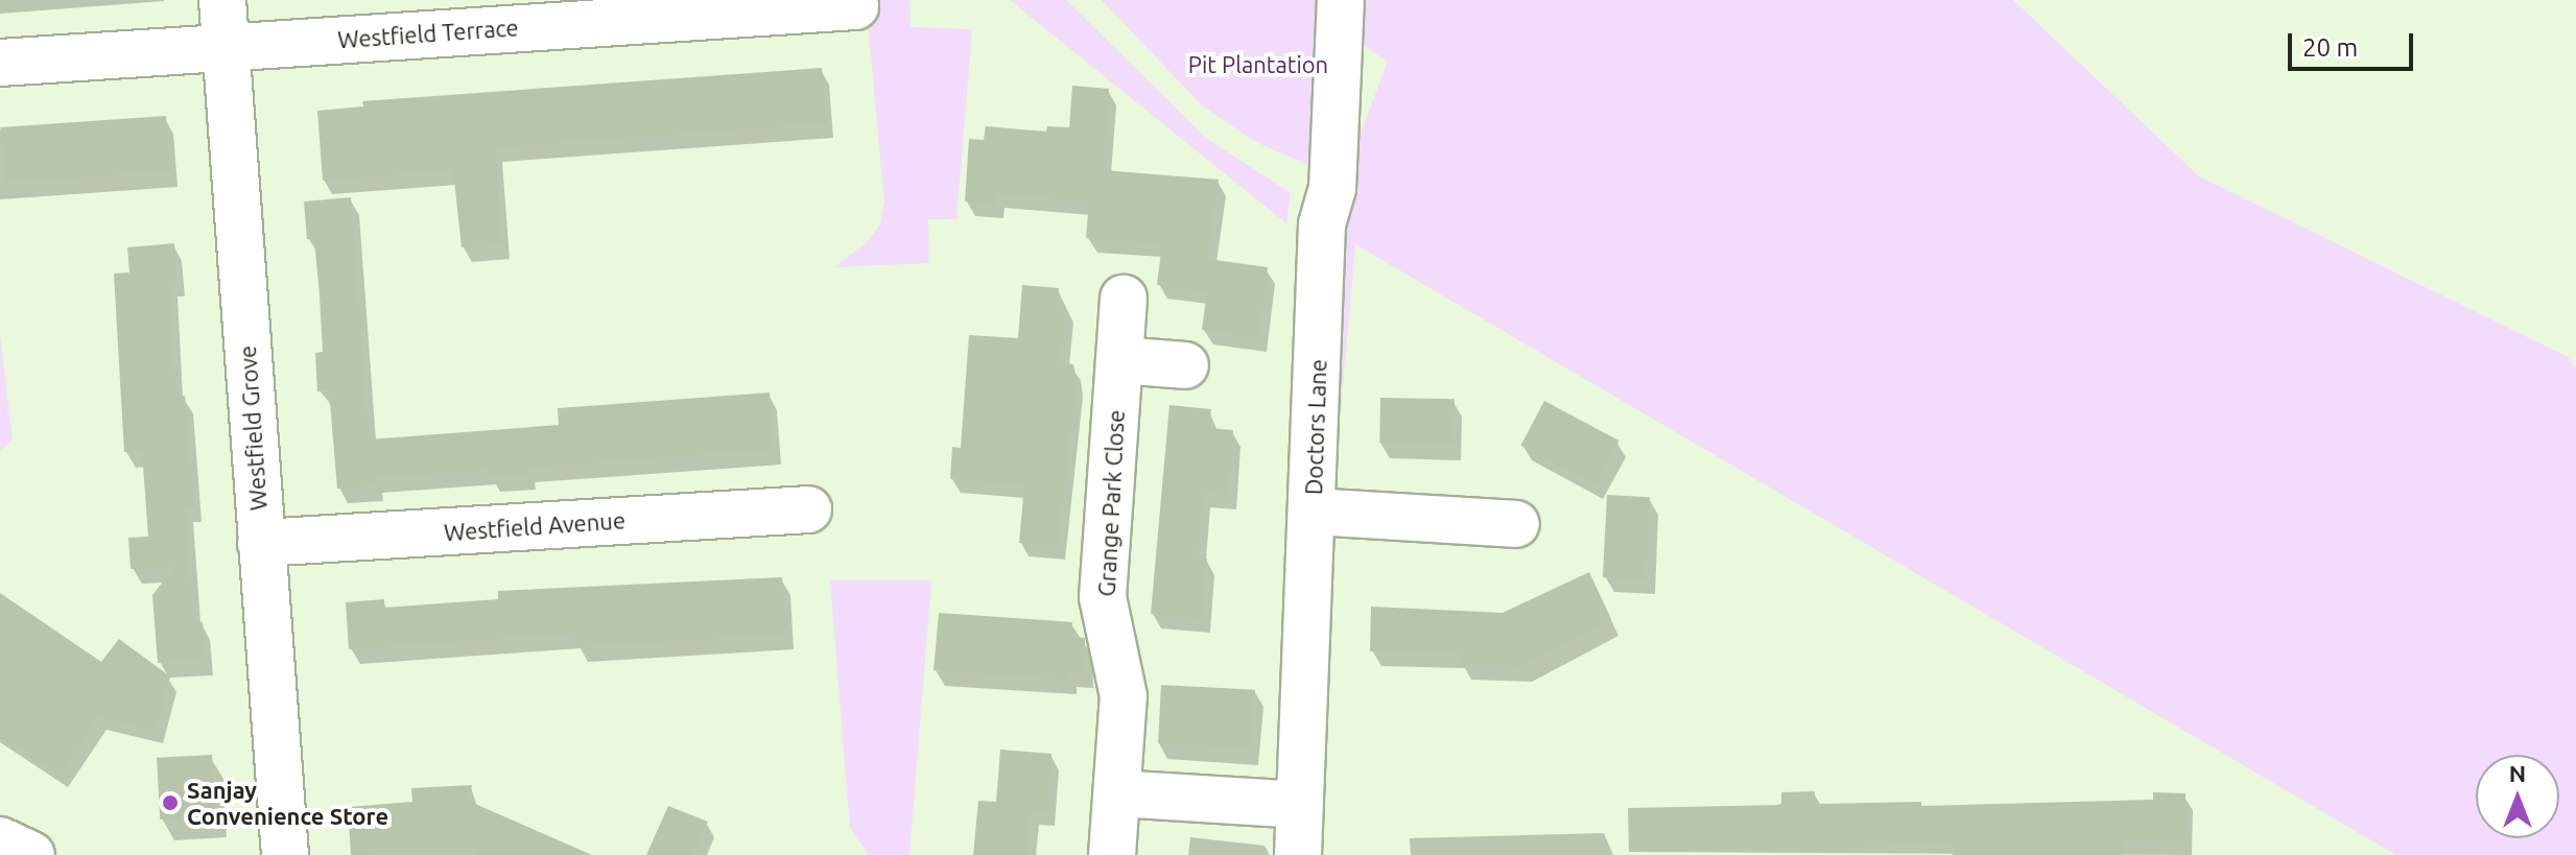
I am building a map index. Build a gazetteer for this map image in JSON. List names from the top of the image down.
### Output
{
  "streets": {
    "street": [
      "Westfield Terrace",
      "Doctors Lane",
      "Westfield Grove",
      "Grange Park Close",
      "Westfield Avenue"
    ]
  },
  "crossings": [
    ["Westfield Terrace", "Westfield Grove"],
    ["Westfield Grove", "Westfield Avenue"]
  ],
  "parks": ["Pit Plantation"],
  "places": ["Sanjay Convenience Store"],
  "scale_bar": "20 m",
  "north": "top"
}
